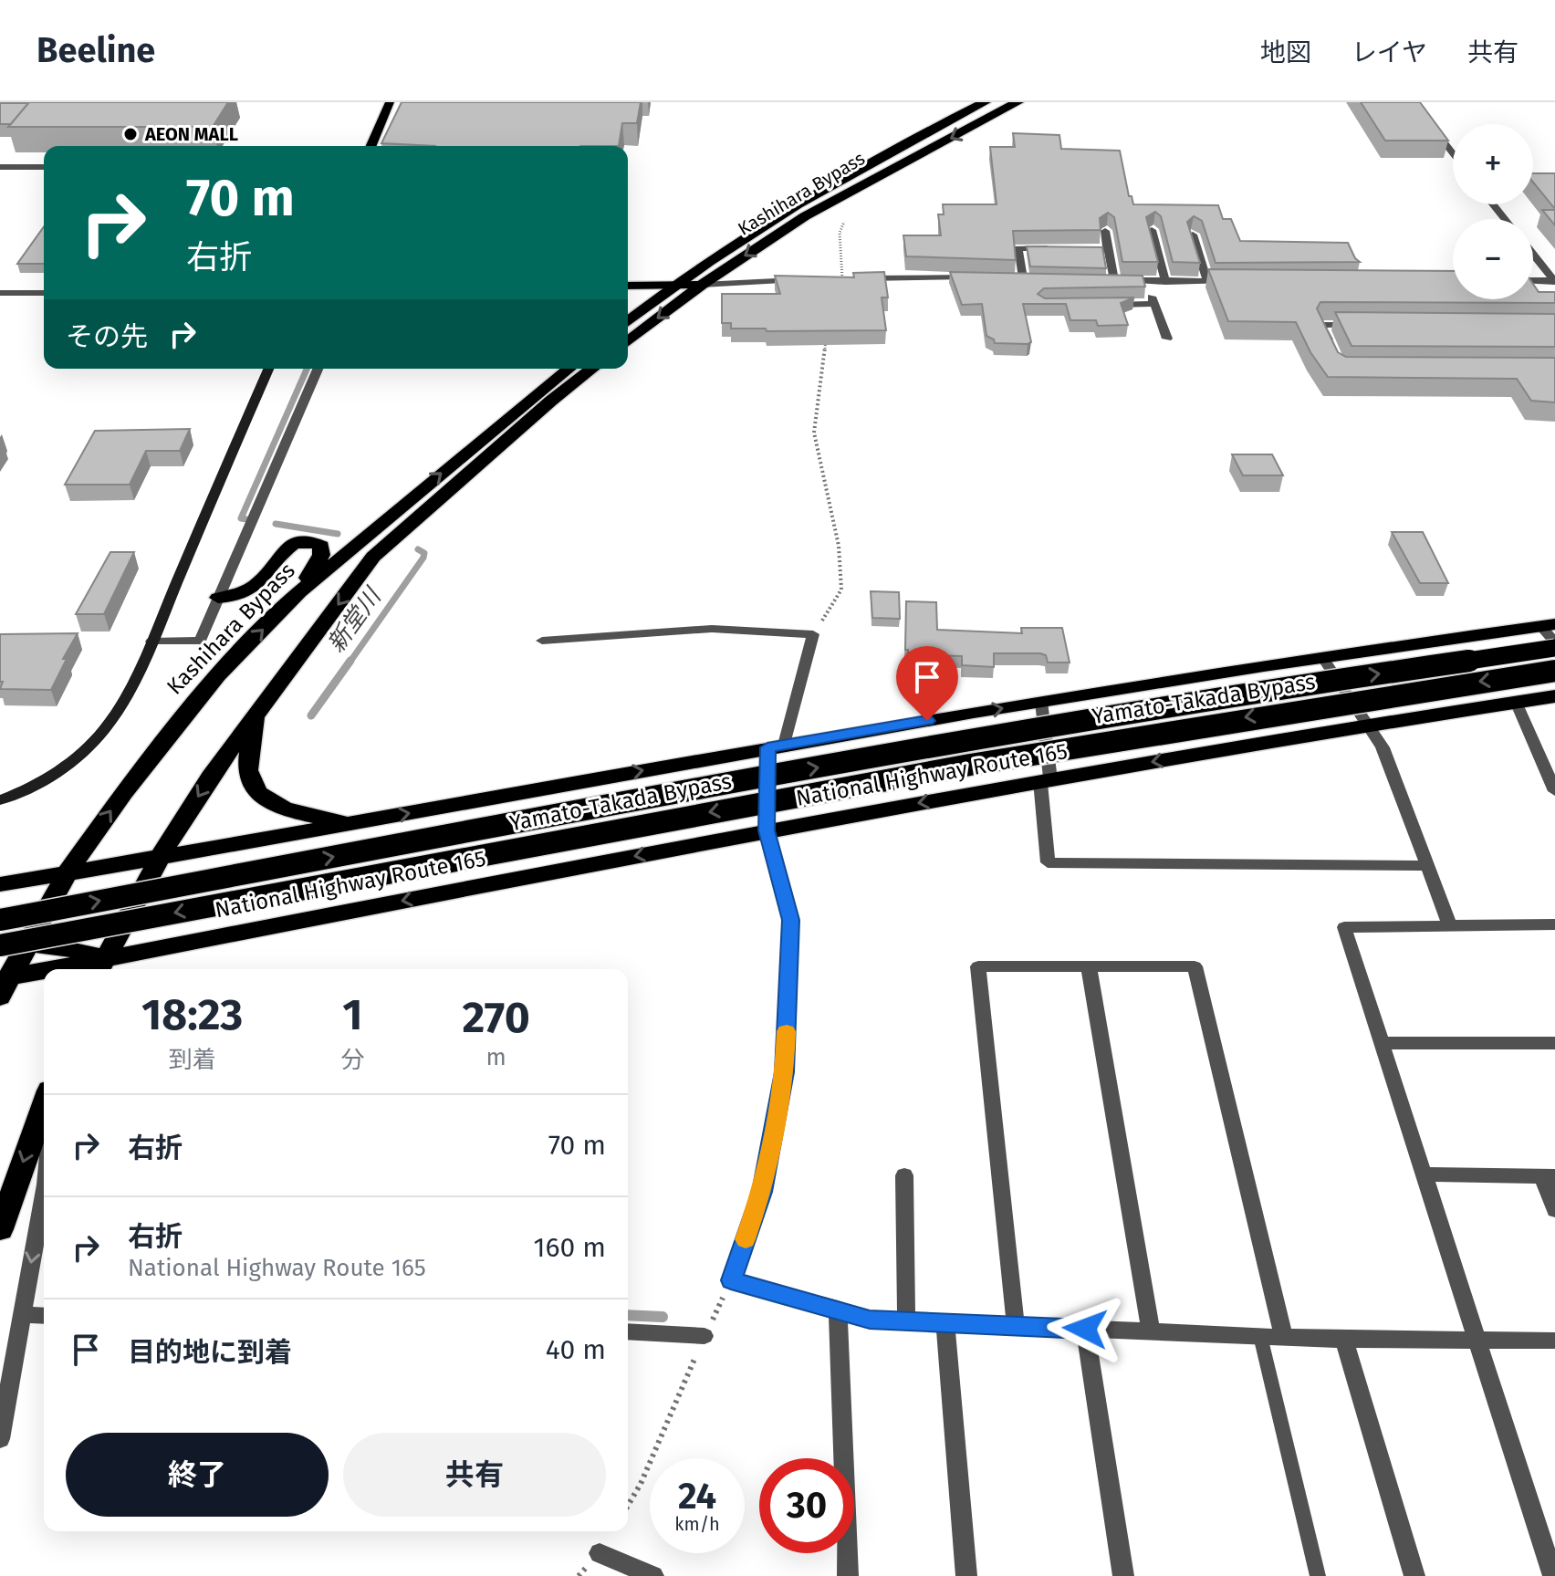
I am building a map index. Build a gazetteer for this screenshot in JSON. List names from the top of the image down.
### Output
{
  "streets": {
    "highway": ["Kashihara Bypass", "Yamato-Takada Bypass", "National Highway Route 165"]
  },
  "crossings": [
    ["Kashihara Bypass", "National Highway Route 165"]
  ],
  "water": ["新堂川"],
  "places": ["AEON MALL"],
  "page": {
    "header": "Beeline",
    "nav": ["地図", "レイヤ", "共有"],
    "map_buttons": ["+", "−"],
    "turn": ["70 m", "右折"],
    "then": "その先",
    "eta": [
      "18:23",
      "到着",
      "1",
      "分",
      "270",
      "m"
    ],
    "list": [
      {
        "name": "右折",
        "value": "70 m"
      },
      {
        "name": "右折",
        "note": "National Highway Route 165",
        "value": "160 m"
      },
      {
        "name": "目的地に到着",
        "value": "40 m"
      }
    ],
    "buttons": ["終了", "共有"],
    "speed": "24 km/h",
    "limit": "30"
  }
}
